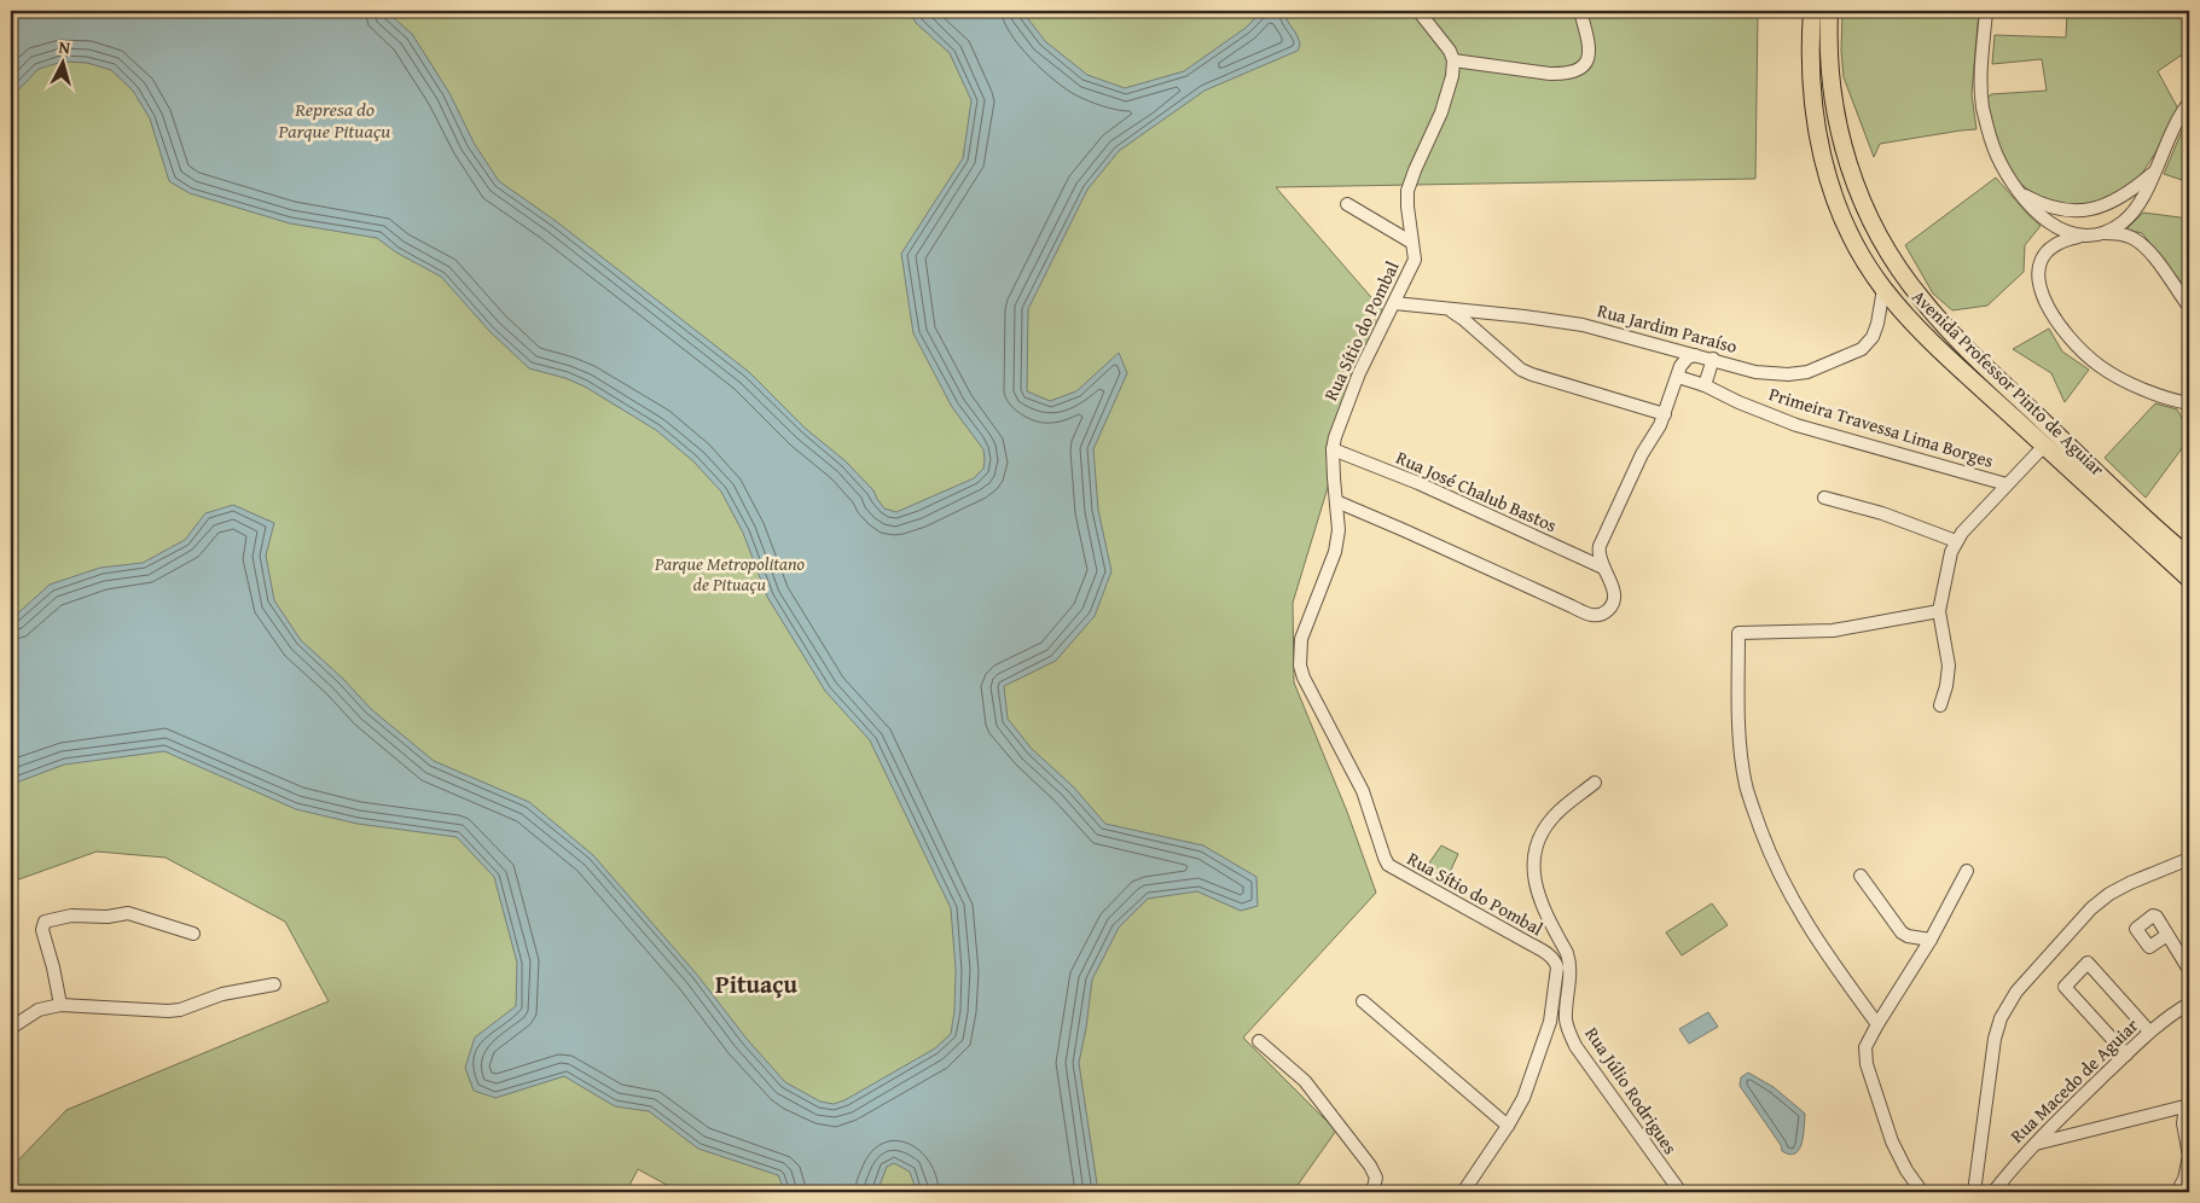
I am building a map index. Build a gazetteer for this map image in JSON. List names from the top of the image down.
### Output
{
  "streets": {
    "main road": ["Avenida Professor Pinto de Aguiar"],
    "street": [
      "Rua Jardim Paraíso",
      "Rua Sítio do Pombal",
      "Primeira Travessa Lima Borges",
      "Rua José Chalub Bastos",
      "Rua Macedo de Aguiar",
      "Rua Júlio Rodrigues"
    ]
  },
  "crossings": [
    ["Rua Jardim Paraíso", "Rua Sítio do Pombal"],
    ["Rua Jardim Paraíso", "Avenida Professor Pinto de Aguiar"],
    ["Rua Sítio do Pombal", "Rua José Chalub Bastos"]
  ],
  "districts": ["Pituaçu"],
  "water": ["Represa do Parque Pituaçu"],
  "parks": ["Parque Metropolitano de Pituaçu"],
  "north": "top"
}
